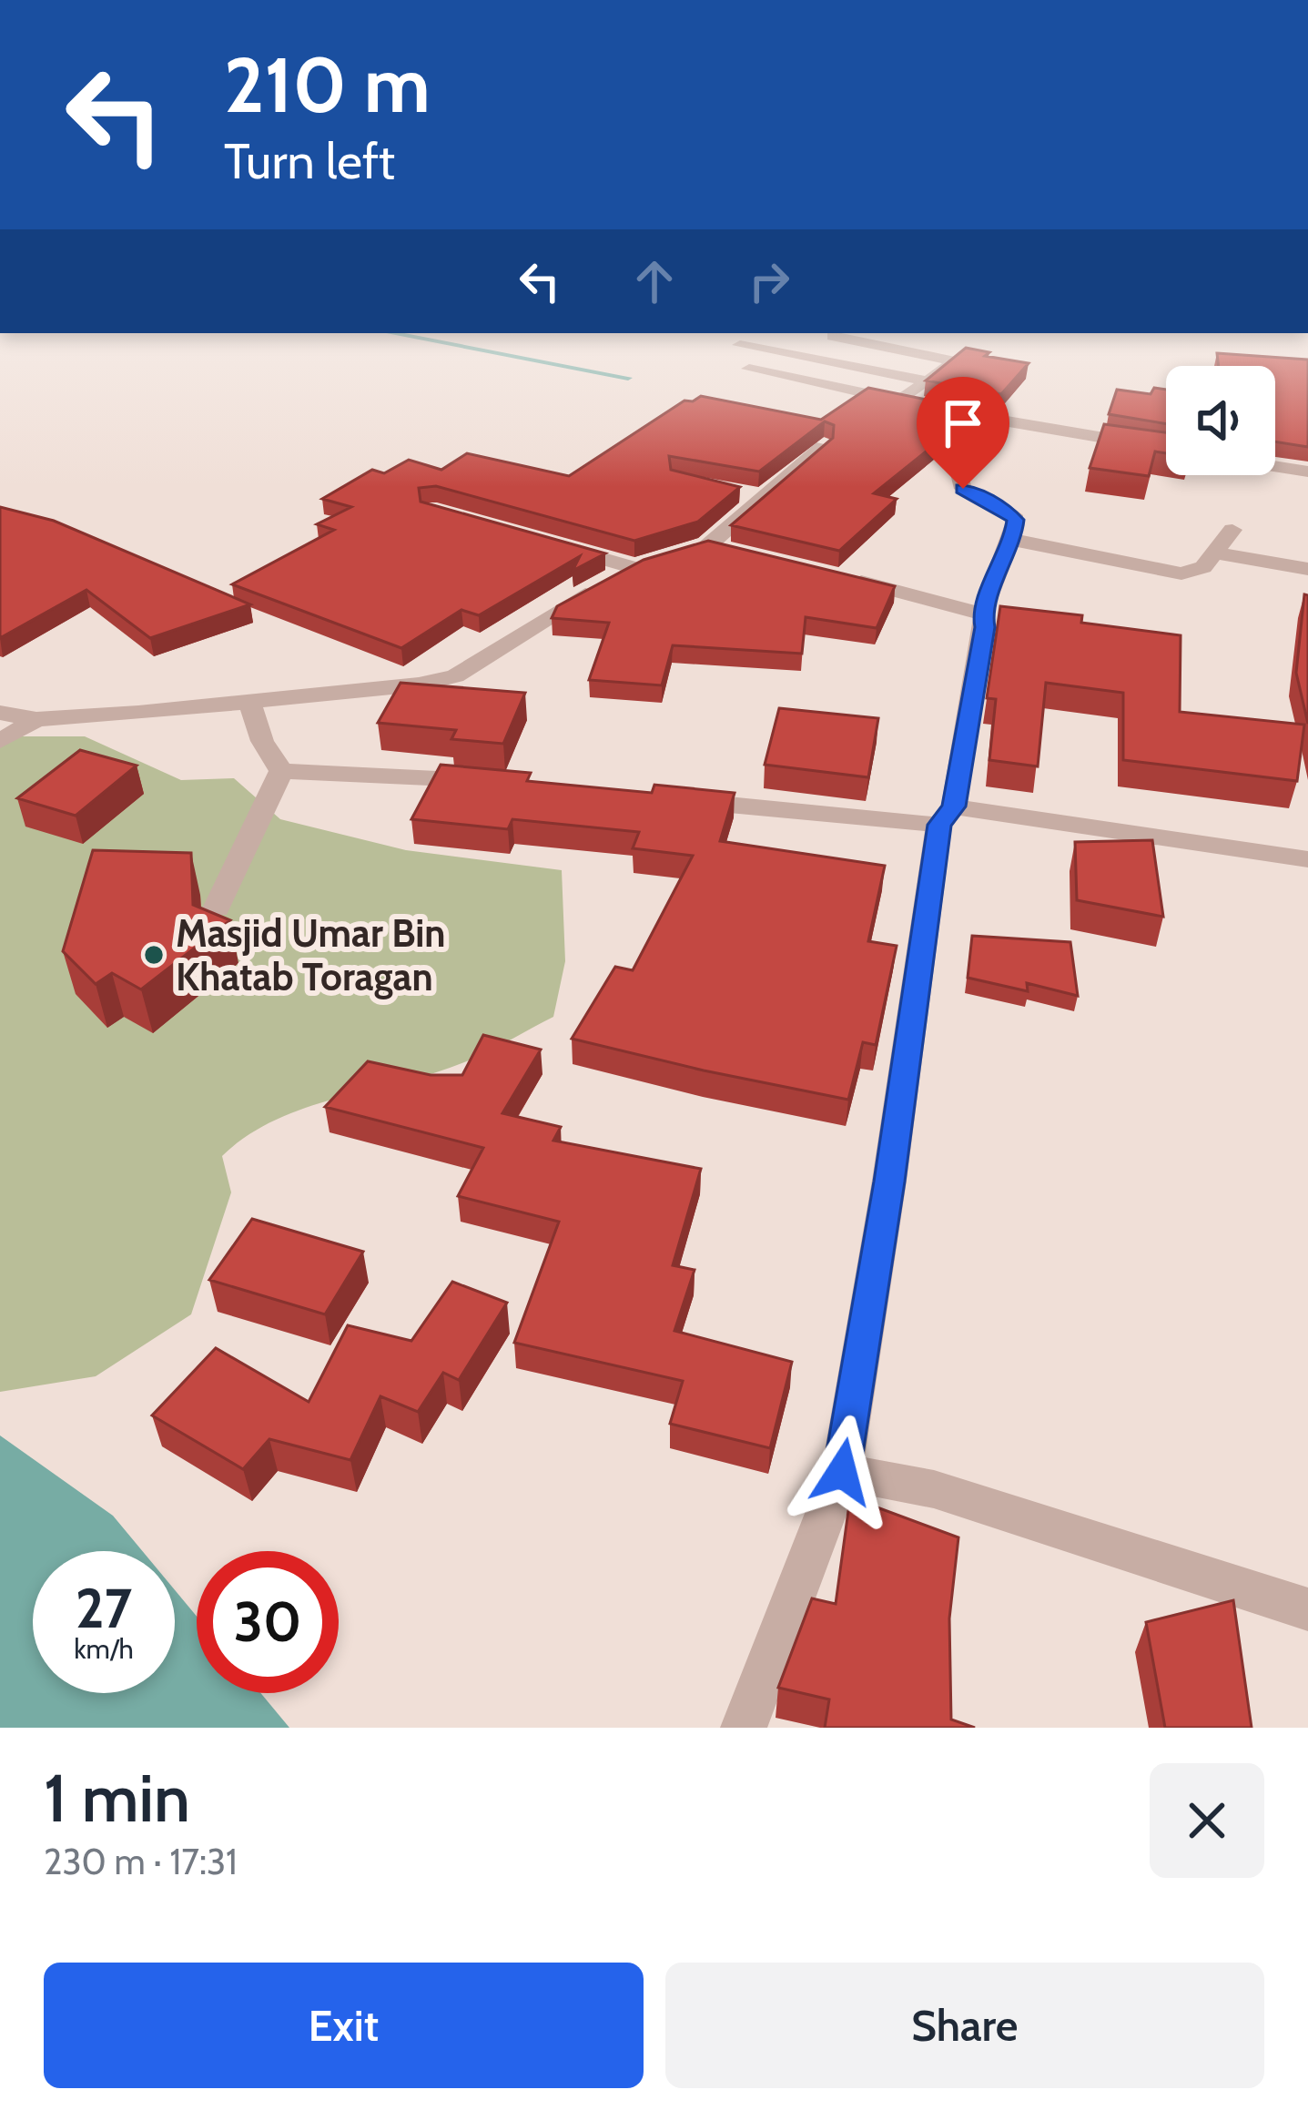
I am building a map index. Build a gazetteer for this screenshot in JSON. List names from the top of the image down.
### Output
{
  "places": ["Masjid Umar Bin Khatab Toragan"],
  "page": {
    "turn": ["210 m", "Turn left"],
    "speed": "27 km/h",
    "limit": "30",
    "heading": ["1 min", "230 m · 17:31"],
    "buttons": ["Exit", "Share"]
  }
}
